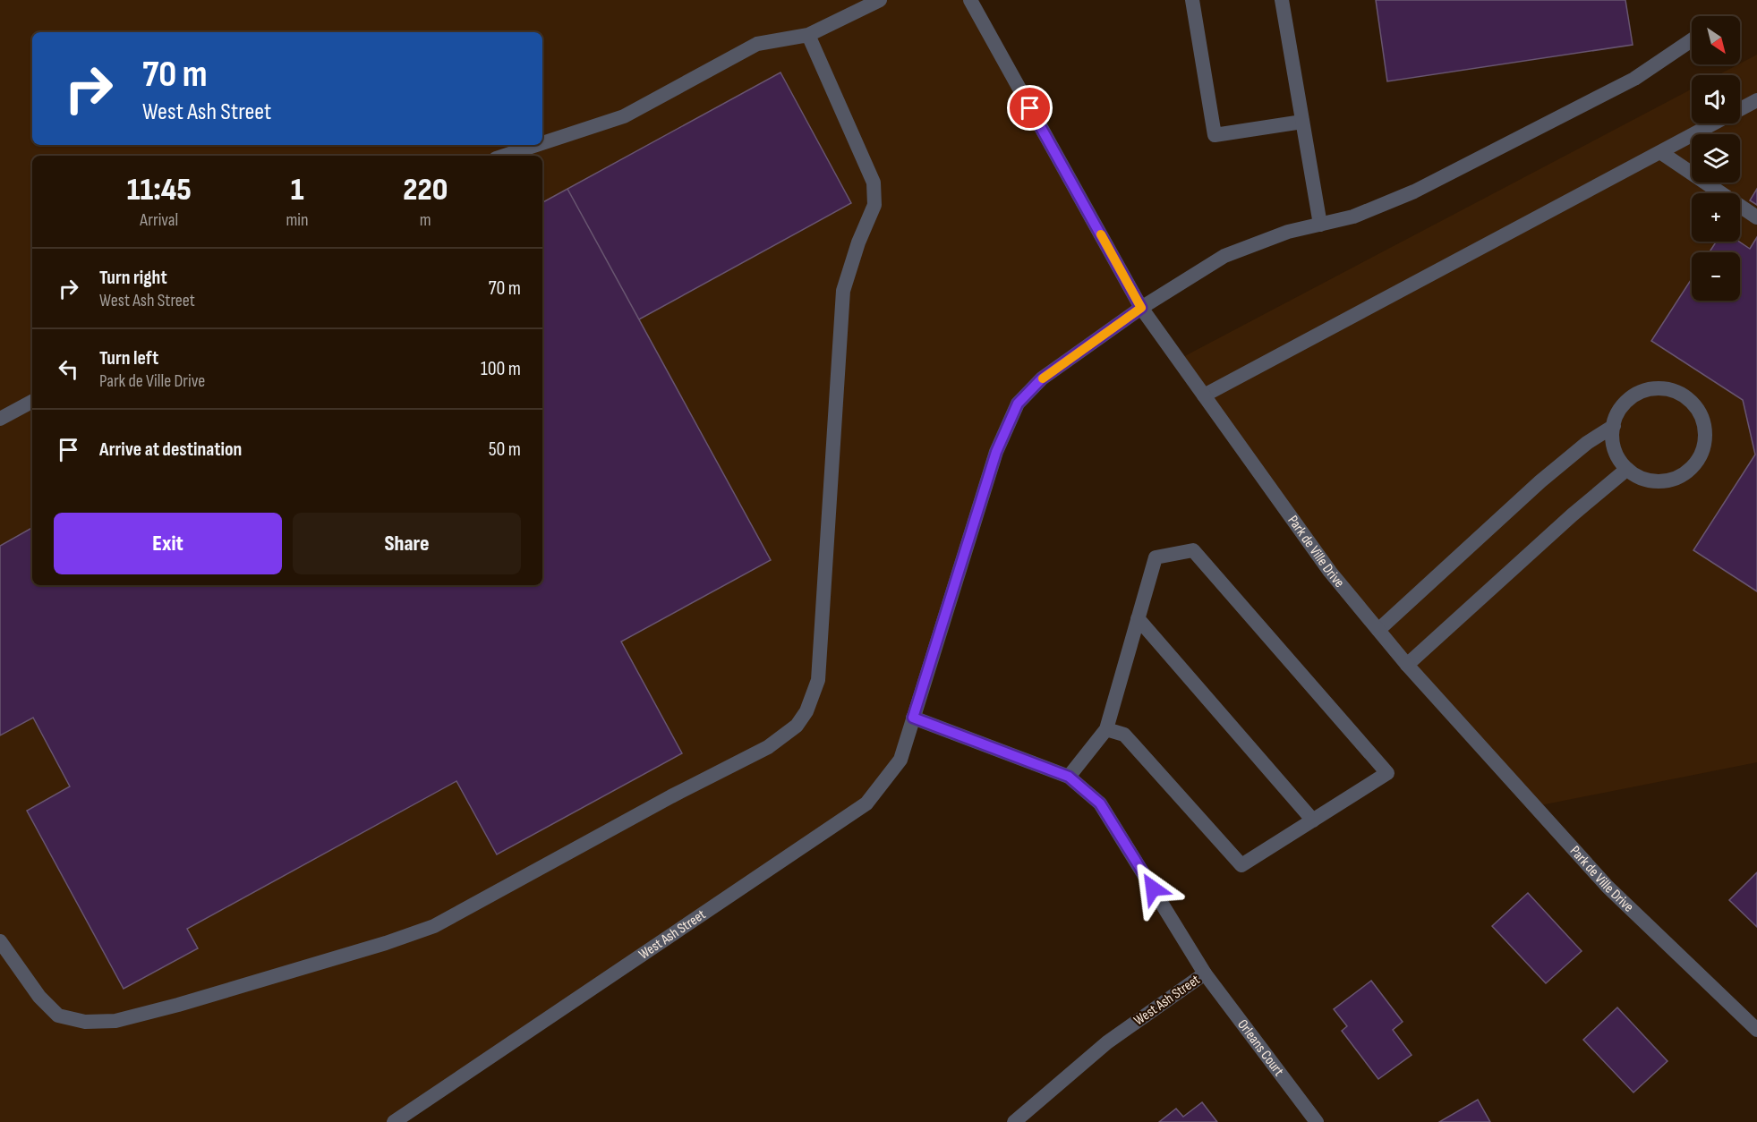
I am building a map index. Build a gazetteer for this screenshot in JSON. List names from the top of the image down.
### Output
{
  "streets": {
    "street": ["Park de Ville Drive", "West Ash Street", "Orleans Court"]
  },
  "crossings": [
    ["Park de Ville Drive", "West Ash Street"],
    ["West Ash Street", "Orleans Court"]
  ],
  "north": "bottom right",
  "page": {
    "map_buttons": ["+", "−"],
    "turn": ["70 m", "West Ash Street"],
    "eta": [
      "11:45",
      "Arrival",
      "1",
      "min",
      "220",
      "m"
    ],
    "list": [
      {
        "name": "Turn right",
        "note": "West Ash Street",
        "value": "70 m"
      },
      {
        "name": "Turn left",
        "note": "Park de Ville Drive",
        "value": "100 m"
      },
      {
        "name": "Arrive at destination",
        "value": "50 m"
      }
    ],
    "buttons": ["Exit", "Share"]
  }
}
